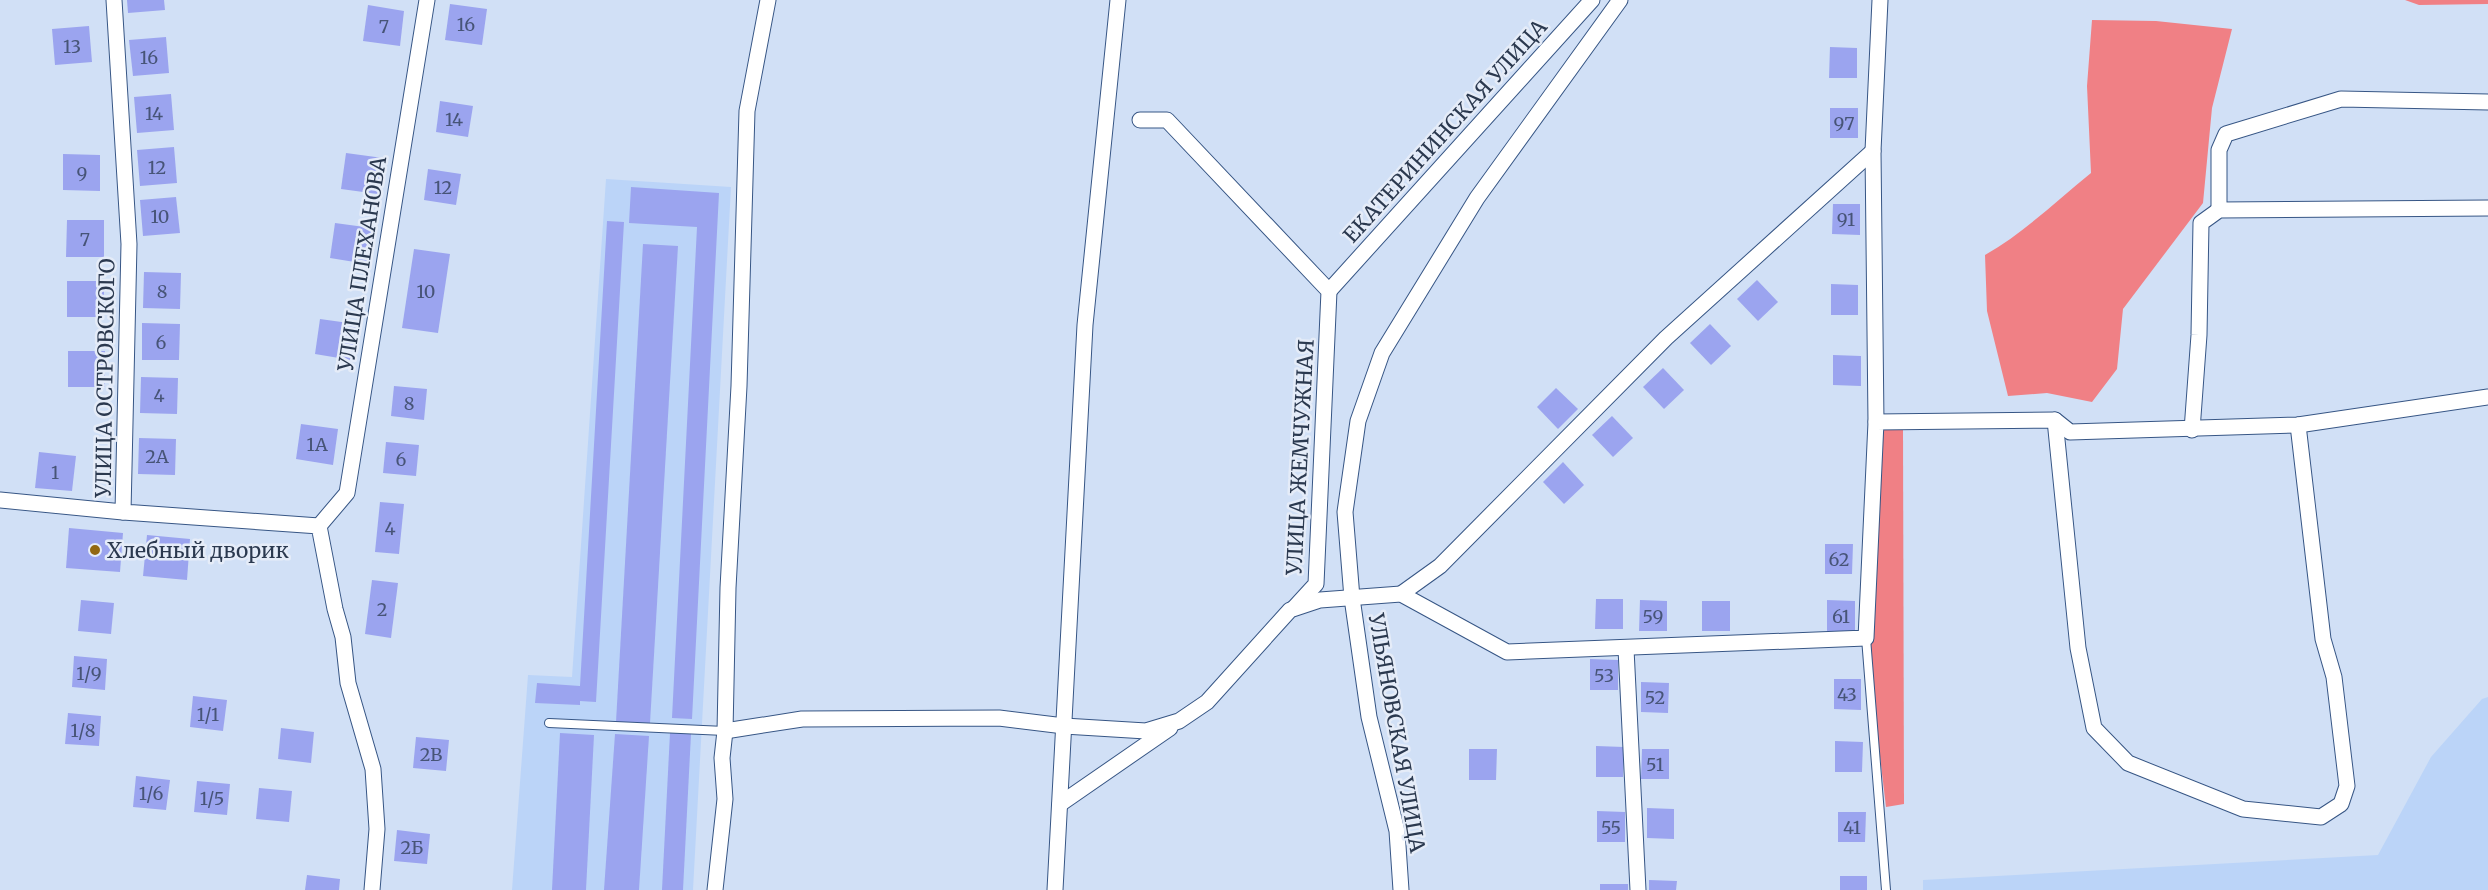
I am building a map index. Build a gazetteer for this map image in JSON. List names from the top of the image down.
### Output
{
  "streets": {
    "street": [
      "ЕКАТЕРИНИНСКАЯ УЛИЦА",
      "УЛИЦА ПЛЕХАНОВА",
      "УЛИЦА ОСТРОВСКОГО",
      "УЛИЦА ЖЕМЧУЖНАЯ",
      "УЛЬЯНОВСКАЯ УЛИЦА"
    ]
  },
  "crossings": [
    ["ЕКАТЕРИНИНСКАЯ УЛИЦА", "УЛИЦА ЖЕМЧУЖНАЯ"],
    ["УЛИЦА ПЛЕХАНОВА", "УЛИЦА ОСТРОВСКОГО"]
  ],
  "places": ["Хлебный дворик"],
  "house_numbers": [
    "16",
    "7",
    "13",
    "16",
    "14",
    "14",
    "97",
    "12",
    "9",
    "12",
    "10",
    "91",
    "7",
    "8",
    "10",
    "6",
    "4",
    "8",
    "1А",
    "2А",
    "6",
    "1",
    "4",
    "62",
    "2",
    "59",
    "61",
    "1/9",
    "53",
    "43",
    "52",
    "1/1",
    "1/8",
    "2В",
    "51",
    "1/6",
    "1/5",
    "55",
    "41",
    "2Б"
  ]
}
